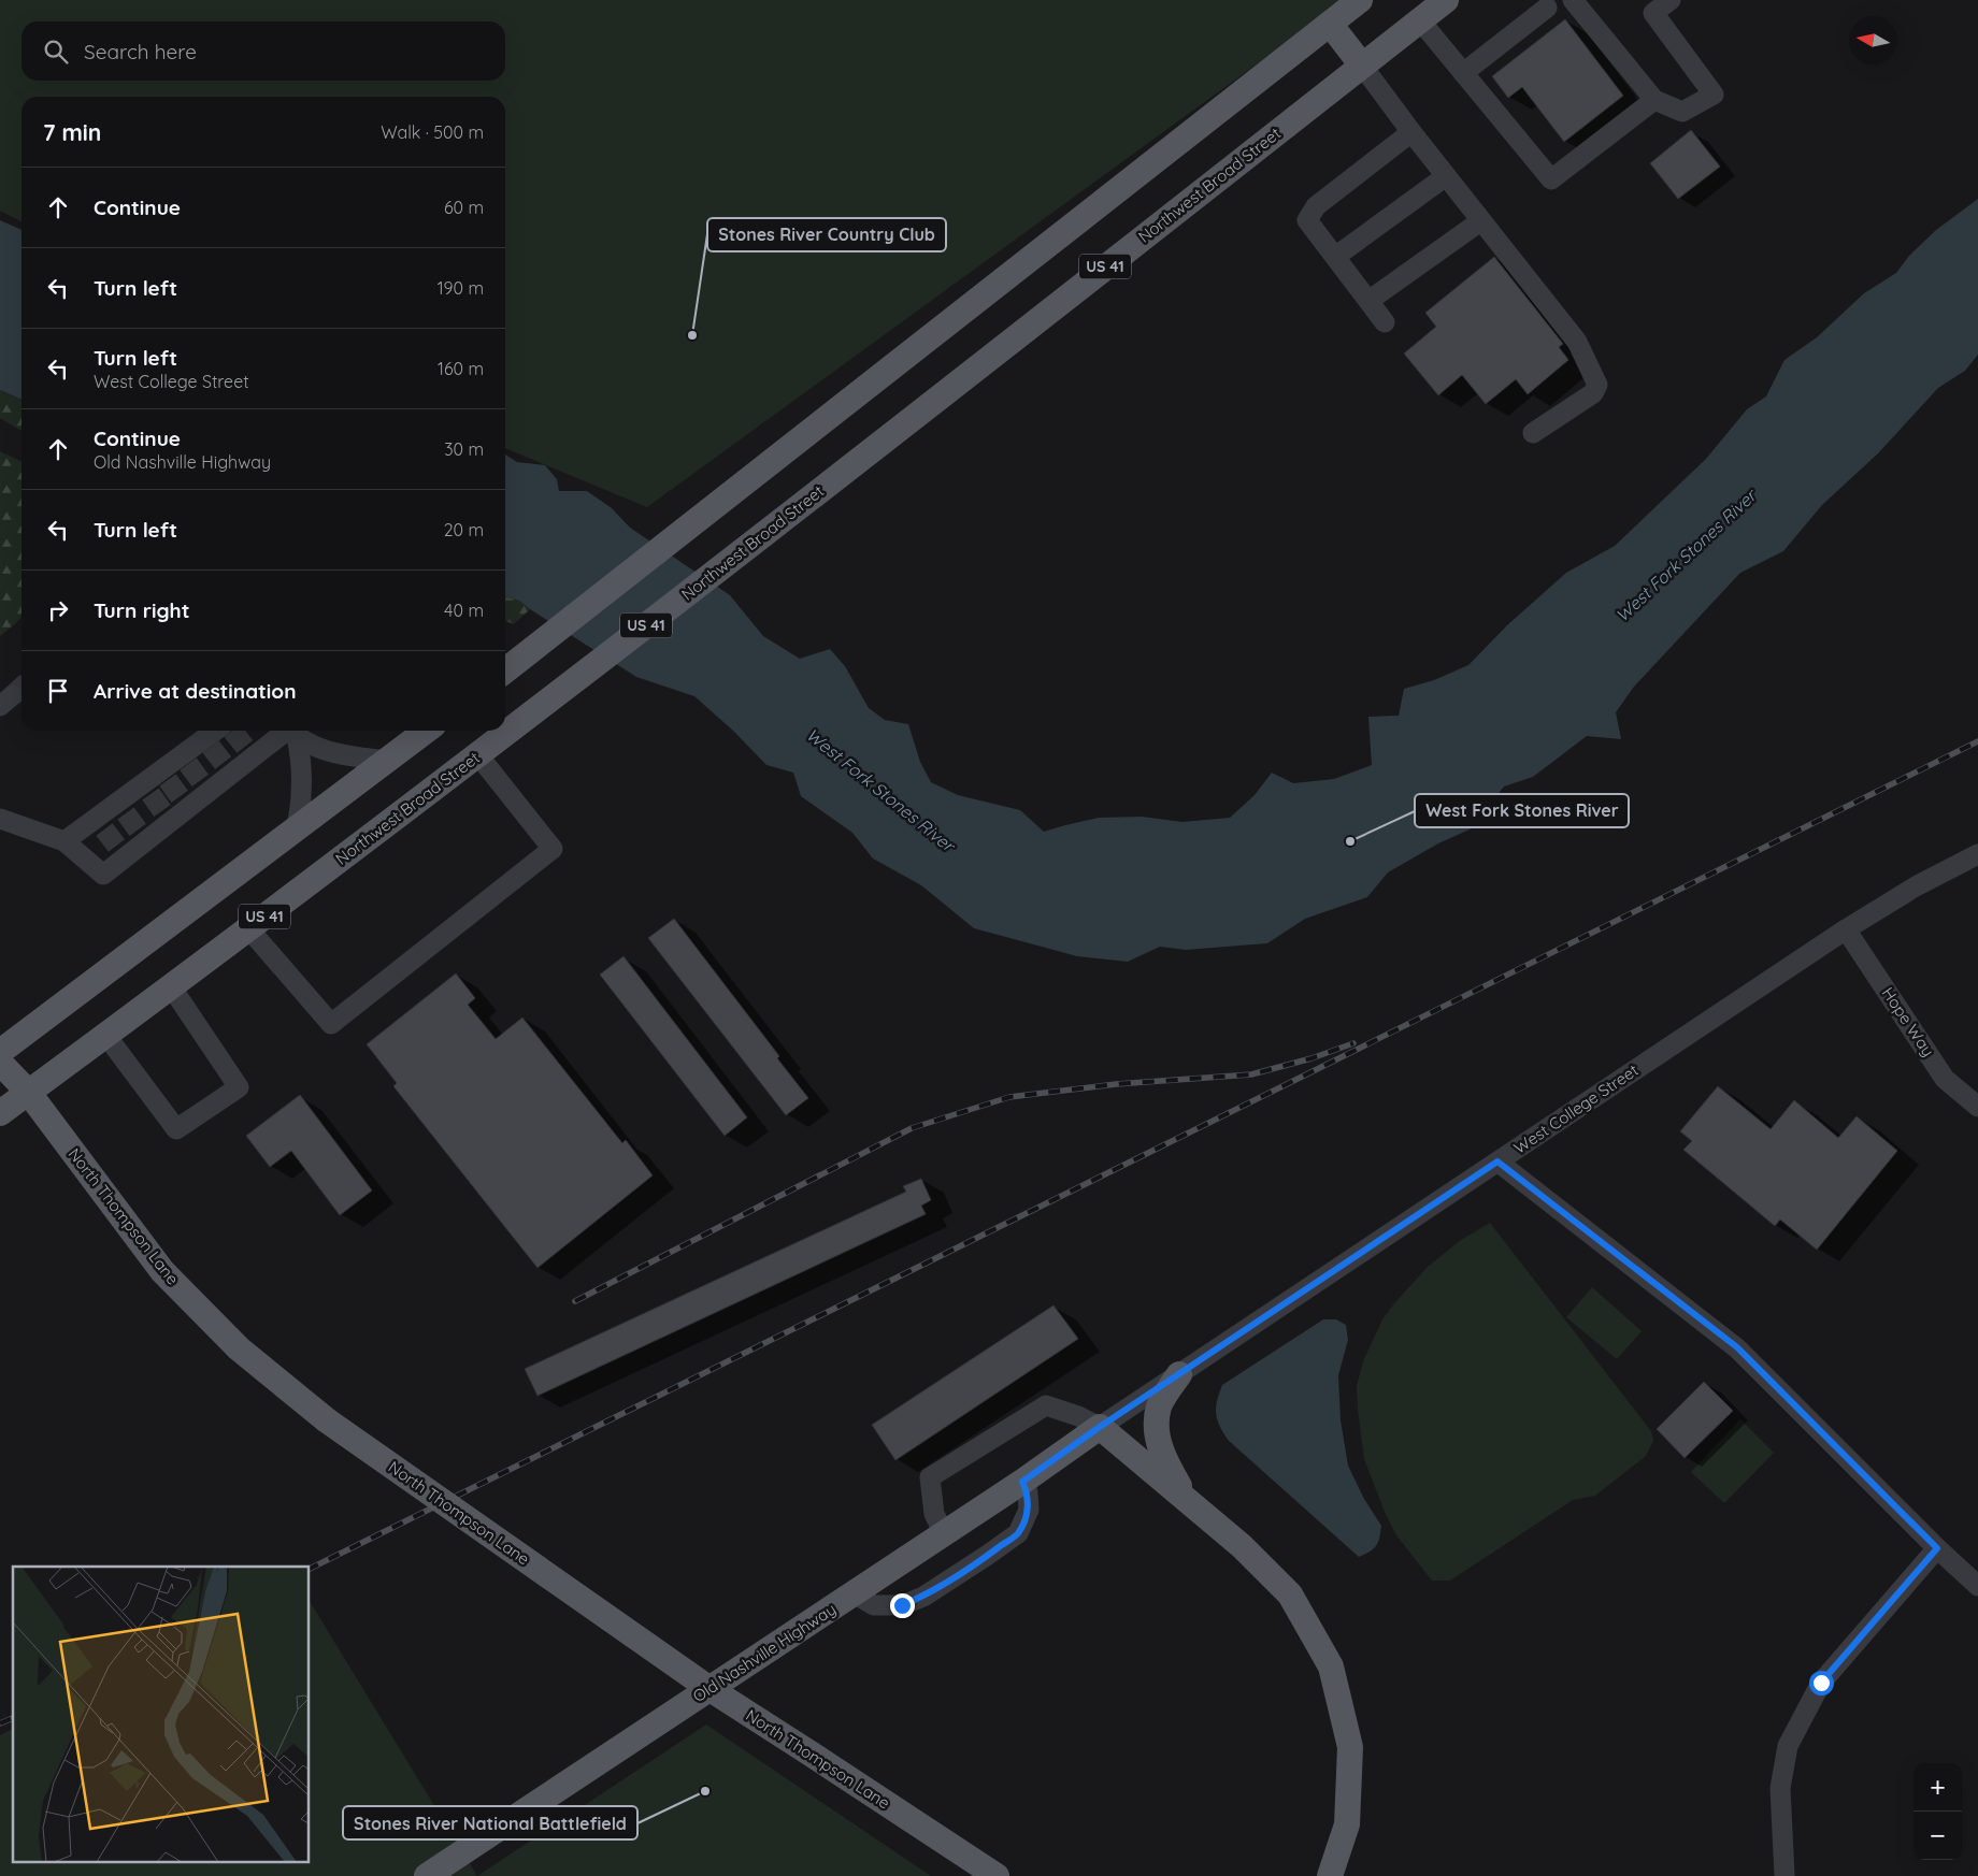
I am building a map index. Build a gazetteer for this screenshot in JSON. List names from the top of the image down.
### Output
{
  "streets": {
    "main road": [
      "Northwest Broad Street",
      "US 41",
      "North Thompson Lane",
      "Old Nashville Highway"
    ],
    "street": ["Hope Way", "West College Street"]
  },
  "crossings": [
    ["Northwest Broad Street", "North Thompson Lane"],
    ["Hope Way", "West College Street"],
    ["West College Street", "Old Nashville Highway"]
  ],
  "water": ["West Fork Stones River"],
  "places": ["Stones River Country Club", "West Fork Stones River", "Stones River National Battlefield"],
  "north": "left",
  "page": {
    "search": "Search here",
    "heading": ["7 min", "Walk · 500 m"],
    "list": [
      ["Continue", "60 m"],
      ["Turn left", "190 m"],
      ["Turn left", "West College Street", "160 m"],
      ["Continue", "Old Nashville Highway", "30 m"],
      ["Turn left", "20 m"],
      ["Turn right", "40 m"],
      "Arrive at destination"
    ],
    "map_buttons": ["+", "−"]
  }
}
